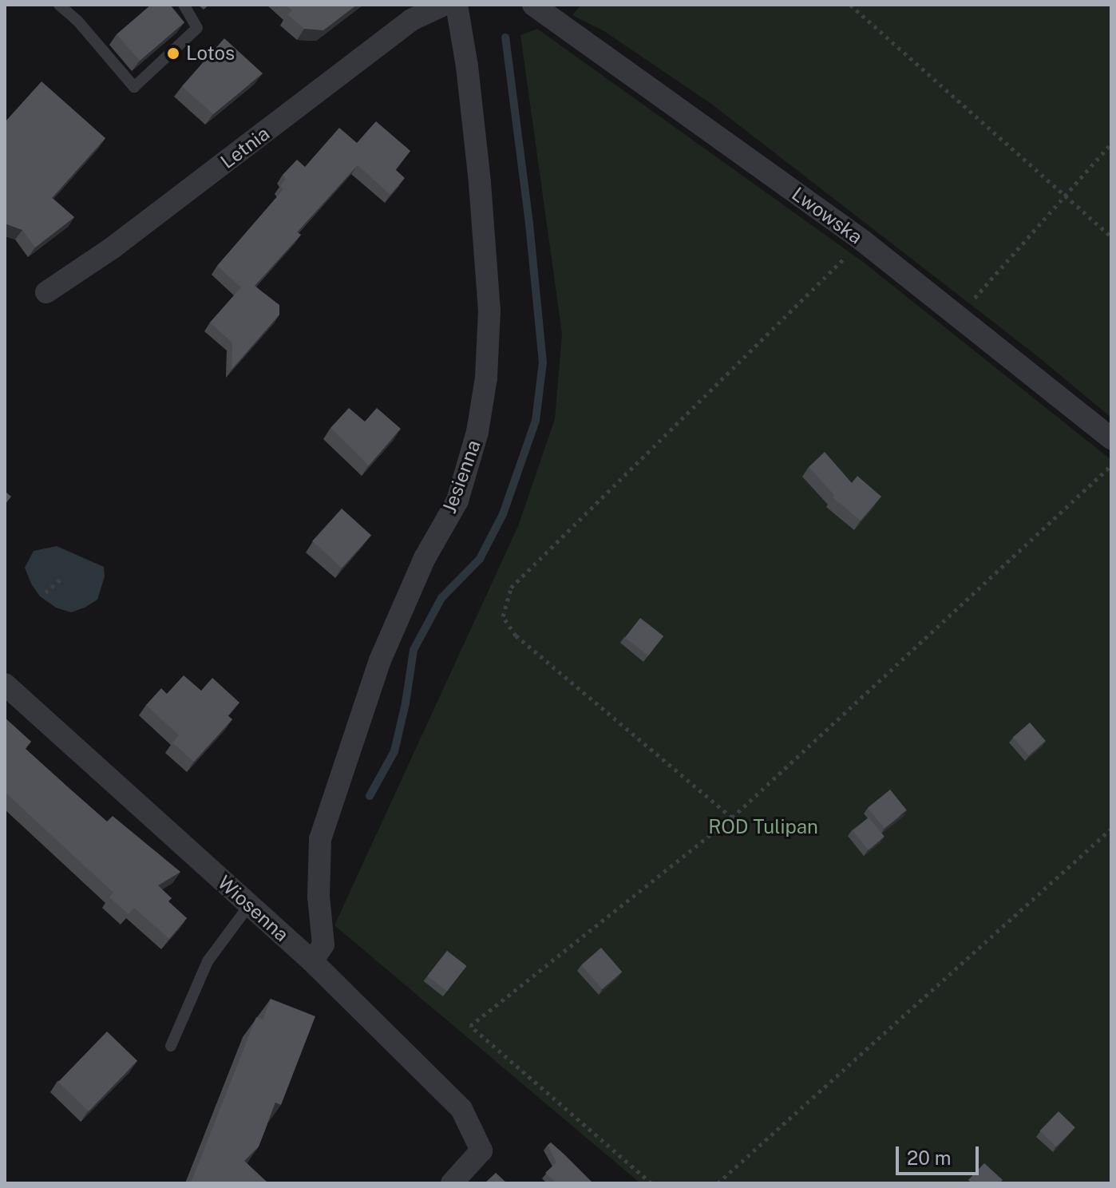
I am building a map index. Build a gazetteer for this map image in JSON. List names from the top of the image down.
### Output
{
  "streets": {
    "street": [
      "Letnia",
      "Lwowska",
      "Jesienna",
      "Wiosenna"
    ]
  },
  "crossings": [
    ["Jesienna", "Wiosenna"]
  ],
  "parks": ["ROD Tulipan"],
  "places": ["Lotos"],
  "scale_bar": "20 m"
}
